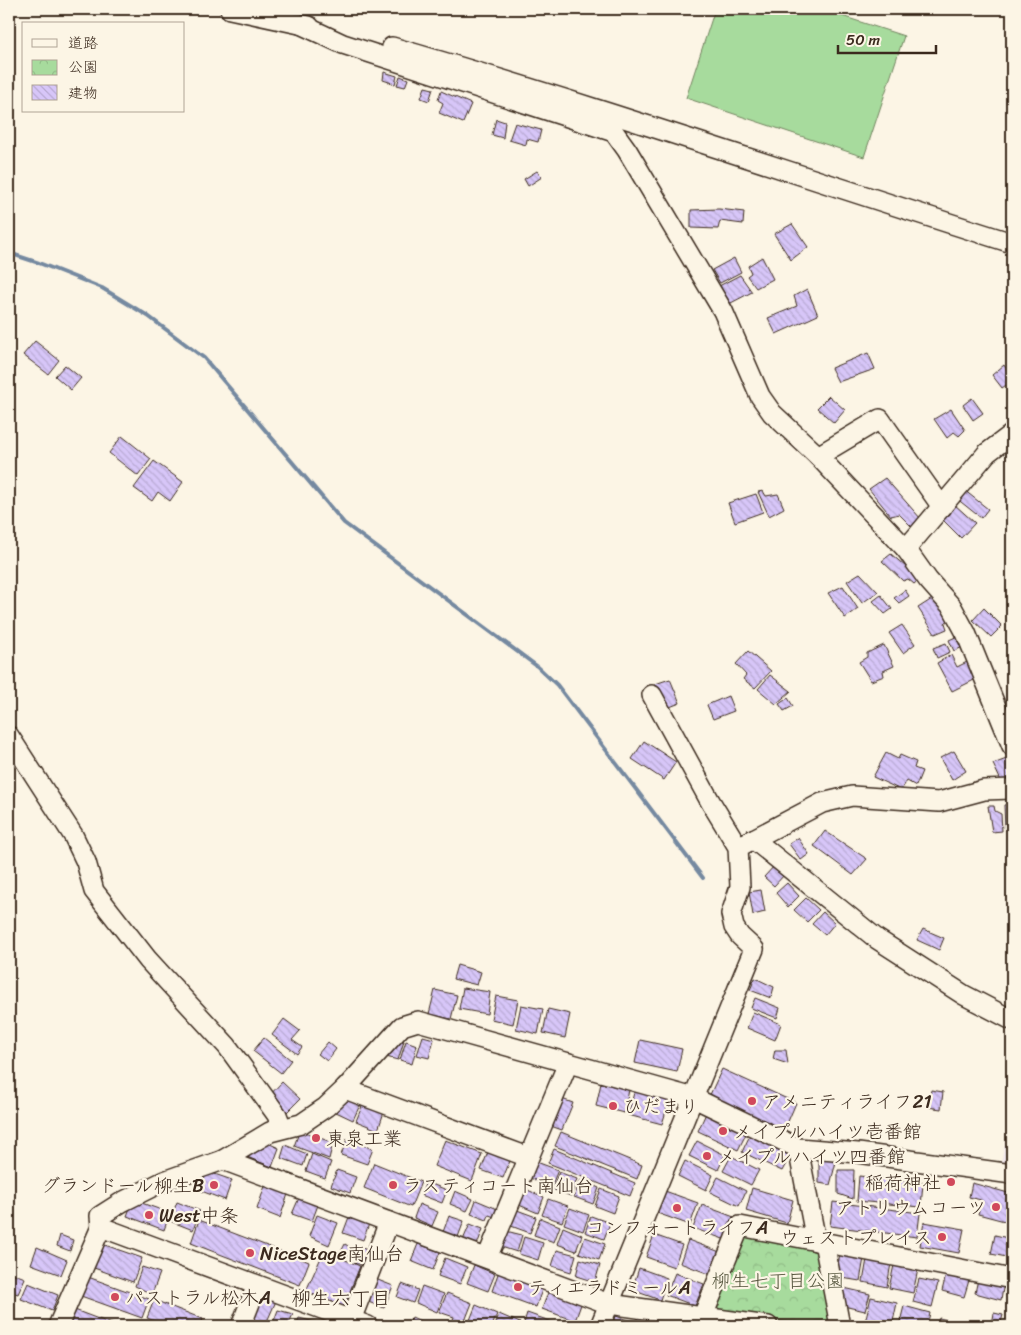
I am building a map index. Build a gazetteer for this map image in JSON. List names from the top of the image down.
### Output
{
  "districts": ["柳生六丁目"],
  "parks": ["柳生七丁目公園"],
  "places": [
    "アメニティライフ21",
    "ひだまり",
    "メイプルハイツ壱番館",
    "東泉工業",
    "メイプルハイツ四番館",
    "稲荷神社",
    "グランドール柳生B",
    "ラスティコート南仙台",
    "アトリウムコーツ",
    "コンフォートライフA",
    "West中条",
    "ウェストプレイス",
    "NiceStage南仙台",
    "ティエラドミールA",
    "パストラル松木A"
  ],
  "legend": ["道路", "公園", "建物"],
  "scale_bar": "50 m"
}
